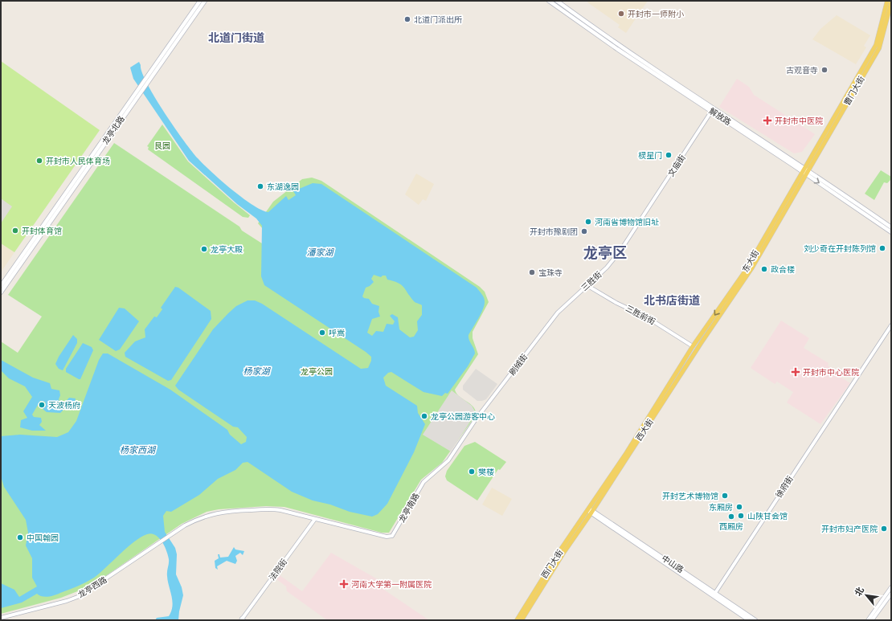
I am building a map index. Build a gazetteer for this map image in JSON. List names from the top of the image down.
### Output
{
  "streets": {
    "main road": [
      "曹门大街",
      "解放路",
      "龙亭北路",
      "东大街",
      "西大街",
      "西门大街",
      "中山路"
    ],
    "street": [
      "文庙街",
      "三胜街",
      "三胜前街",
      "刷绒街",
      "徐府街",
      "龙亭南路",
      "法院街",
      "龙亭西路"
    ]
  },
  "crossings": [
    ["曹门大街", "解放路"],
    ["曹门大街", "东大街"],
    ["解放路", "文庙街"],
    ["解放路", "东大街"],
    ["文庙街", "三胜街"],
    ["东大街", "三胜前街"],
    ["东大街", "西大街"],
    ["三胜街", "三胜前街"],
    ["三胜街", "刷绒街"],
    ["三胜前街", "西大街"],
    ["刷绒街", "龙亭南路"],
    ["西大街", "西门大街"],
    ["西大街", "中山路"],
    ["徐府街", "中山路"],
    ["龙亭南路", "法院街"],
    ["龙亭南路", "龙亭西路"],
    ["西门大街", "中山路"],
    ["法院街", "龙亭西路"]
  ],
  "districts": ["北道门街道", "龙亭区", "北书店街道"],
  "water": ["潘家湖", "杨家湖", "杨家西湖"],
  "parks": ["艮园", "龙亭公园"],
  "places": {
    "other": [
      "开封市一师附小",
      "北道门派出所",
      "古观音寺",
      "棂星门",
      "开封市人民体育场",
      "东湖逸园",
      "河南省博物馆旧址",
      "开封体育馆",
      "开封市豫剧团",
      "刘少奇在开封陈列馆",
      "龙亭大殿",
      "政合楼",
      "宝珠寺",
      "呼嵩",
      "天波杨府",
      "龙亭公园游客中心",
      "樊楼",
      "开封艺术博物馆",
      "东厢房",
      "山陕甘会馆",
      "西厢房",
      "开封市妇产医院",
      "中国翰园"
    ],
    "health": ["开封市中医院", "开封市中心医院", "河南大学第一附属医院"]
  },
  "north": "top left"
}
